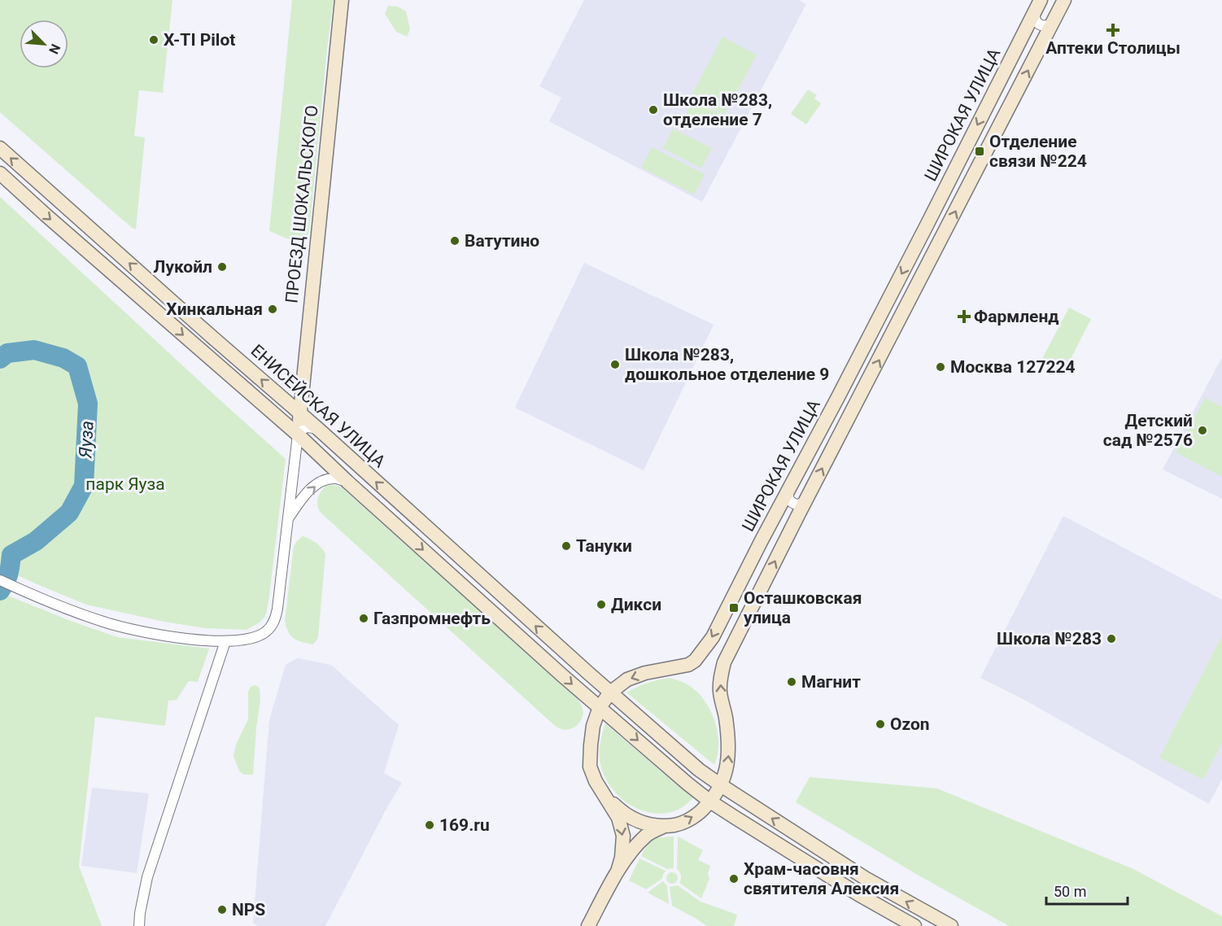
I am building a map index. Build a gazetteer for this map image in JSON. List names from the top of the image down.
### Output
{
  "streets": {
    "main road": ["ШИРОКАЯ УЛИЦА", "ПРОЕЗД ШОКАЛЬСКОГО", "ЕНИСЕЙСКАЯ УЛИЦА"]
  },
  "crossings": [
    ["ШИРОКАЯ УЛИЦА", "ЕНИСЕЙСКАЯ УЛИЦА"],
    ["ПРОЕЗД ШОКАЛЬСКОГО", "ЕНИСЕЙСКАЯ УЛИЦА"]
  ],
  "water": ["Яуза"],
  "parks": ["парк Яуза"],
  "places": {
    "health": ["Аптеки Столицы", "Фармленд"],
    "other": [
      "X-TI Pilot",
      "Школа №283, отделение 7",
      "Ватутино",
      "Лукойл",
      "Хинкальная",
      "Школа №283, дошкольное отделение 9",
      "Москва 127224",
      "Детский сад №2576",
      "Тануки",
      "Дикси",
      "Газпромнефть",
      "Школа №283",
      "Магнит",
      "Ozon",
      "169.ru",
      "Храм-часовня святителя Алексия",
      "NPS"
    ],
    "transit": ["Отделение связи №224", "Осташковская улица"]
  },
  "scale_bar": "50 m",
  "north": "bottom right"
}
